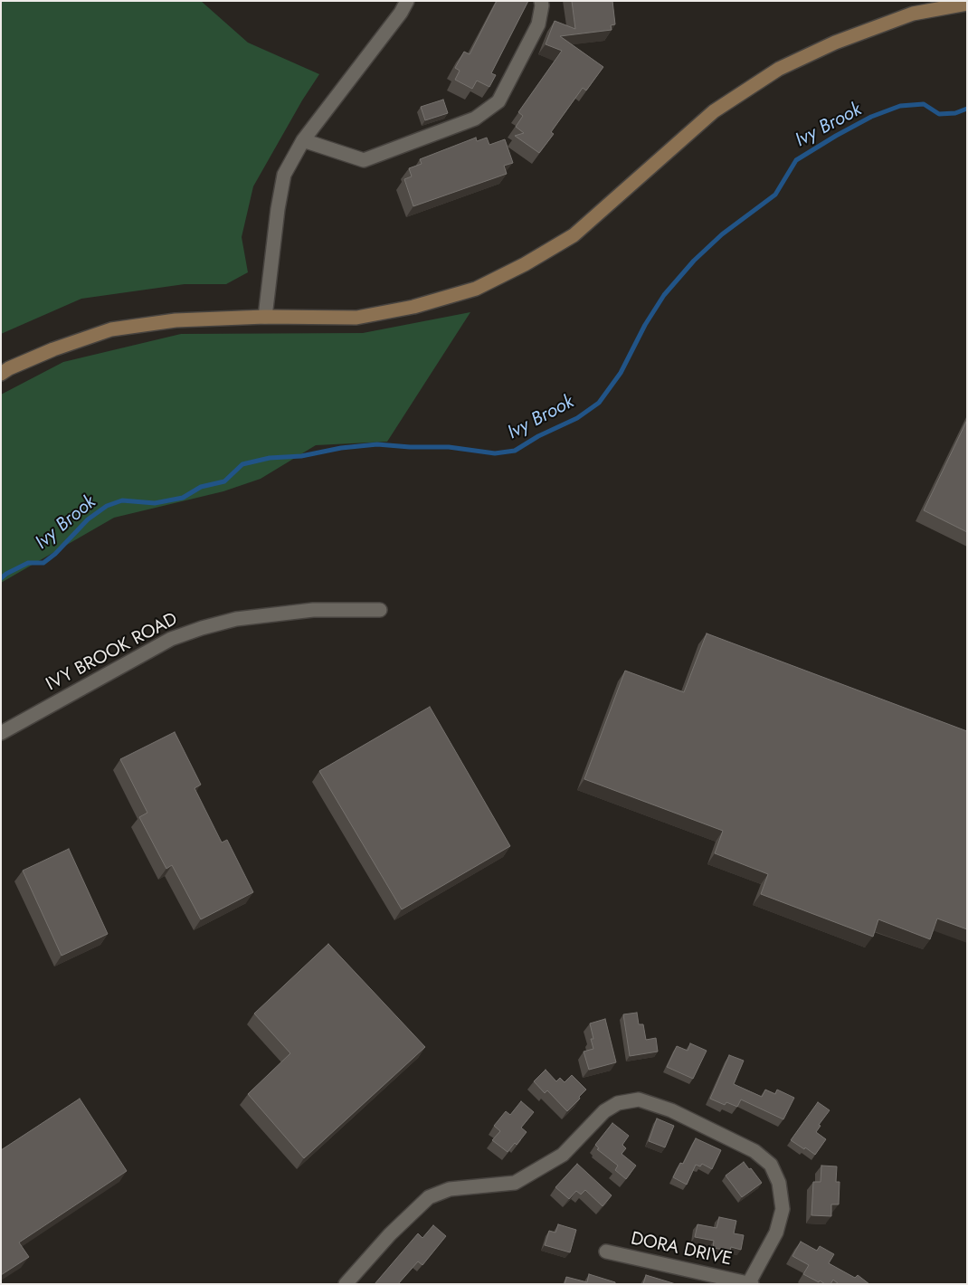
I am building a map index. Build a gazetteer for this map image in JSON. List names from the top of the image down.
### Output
{
  "streets": {
    "street": ["IVY BROOK ROAD", "DORA DRIVE"]
  },
  "water": ["Ivy Brook"]
}
